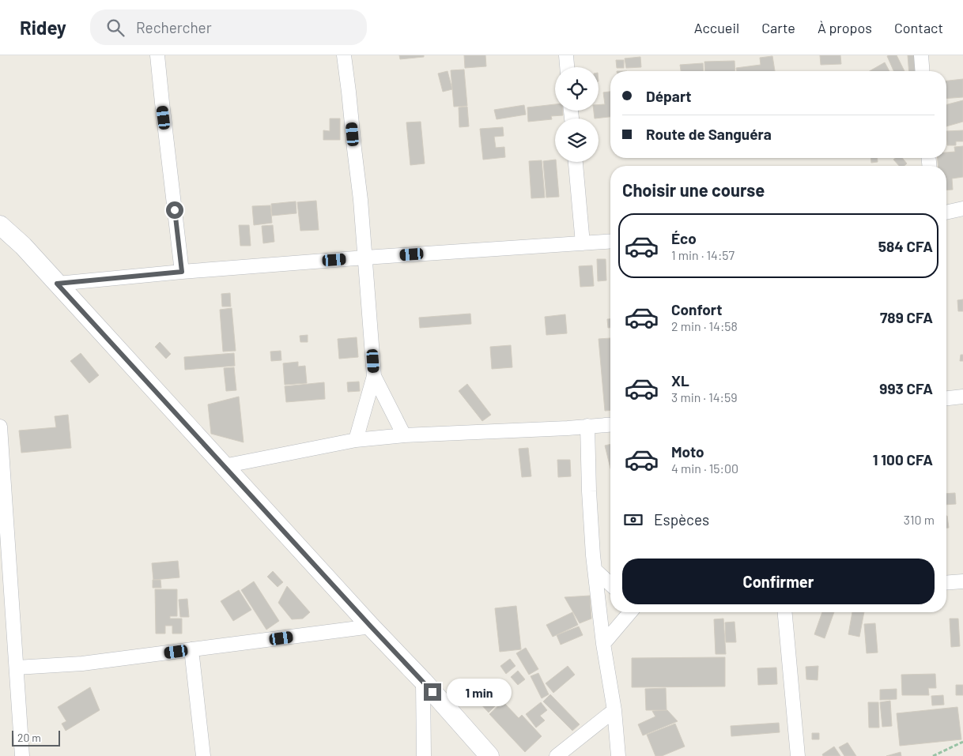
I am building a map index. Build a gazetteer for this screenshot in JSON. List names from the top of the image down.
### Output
{
  "scale_bar": "20 m",
  "page": {
    "header": "Ridey",
    "search": "Rechercher",
    "nav": [
      "Accueil",
      "Carte",
      "À propos",
      "Contact"
    ],
    "banner": ["Départ", "Route de Sanguéra"],
    "heading": "Choisir une course",
    "list": [
      {
        "name": "Éco",
        "note": "1 min · 14:57",
        "value": "584 CFA"
      },
      {
        "name": "Confort",
        "note": "2 min · 14:58",
        "value": "789 CFA"
      },
      {
        "name": "XL",
        "note": "3 min · 14:59",
        "value": "993 CFA"
      },
      {
        "name": "Moto",
        "note": "4 min · 15:00",
        "value": "1 100 CFA"
      }
    ],
    "pay": ["Espèces", "310 m"],
    "buttons": "Confirmer",
    "bubble": "1 min",
    "scale": "20 m"
  }
}
